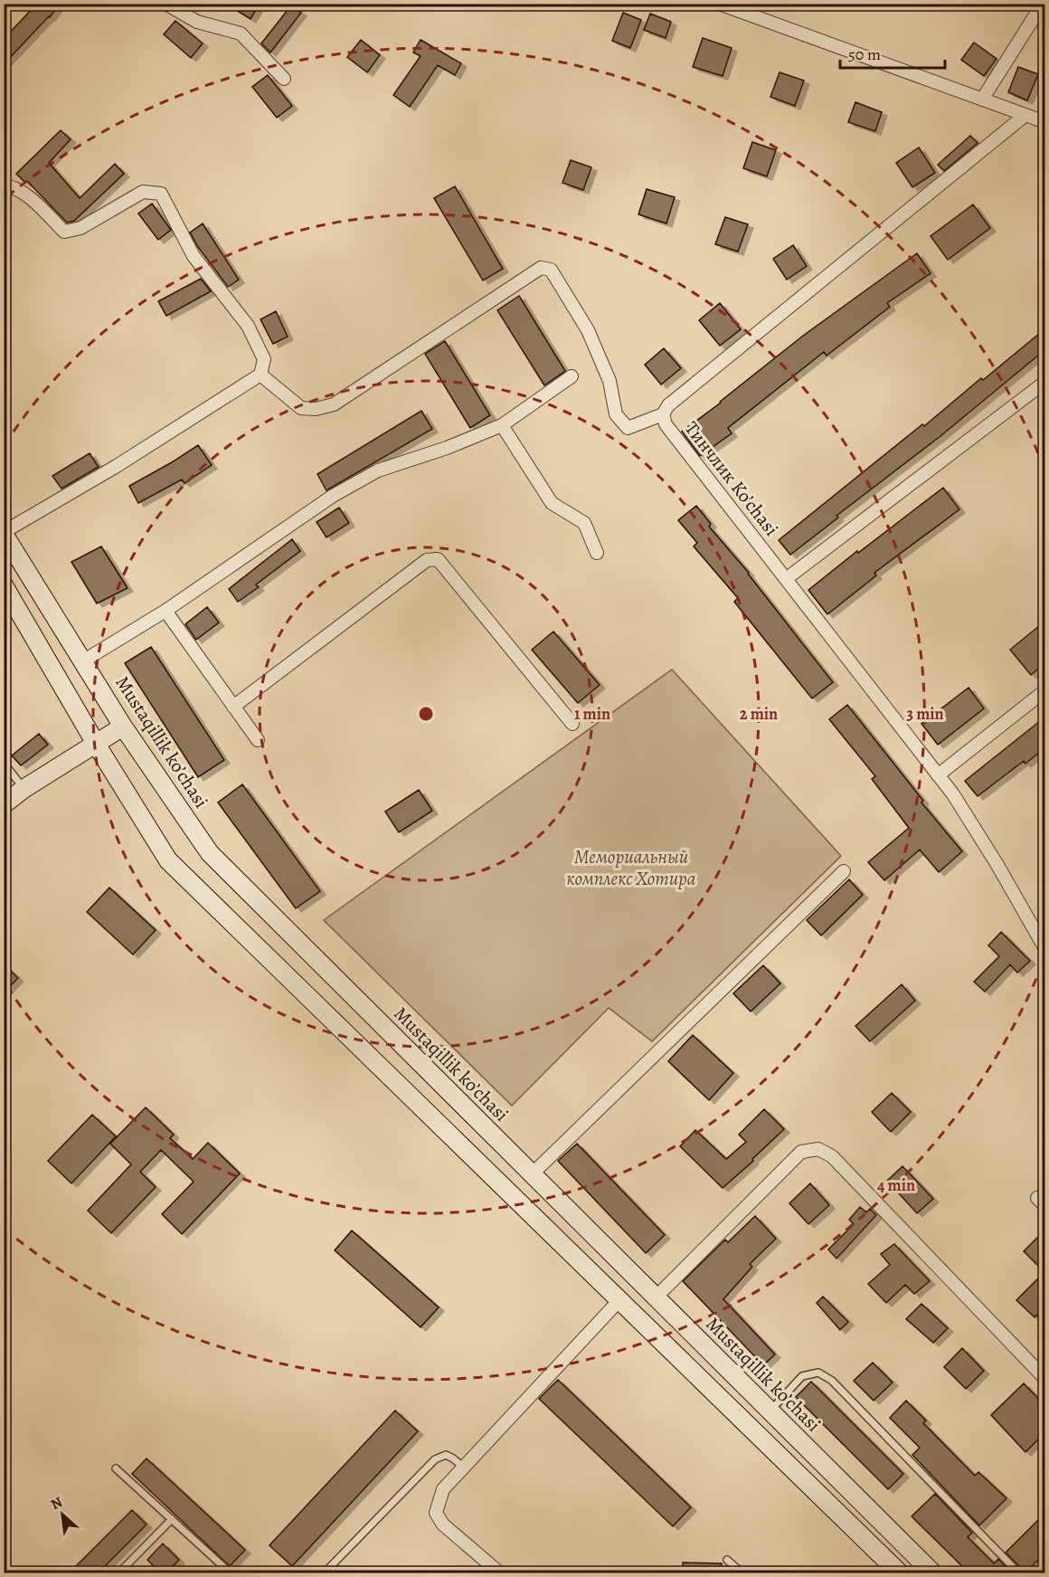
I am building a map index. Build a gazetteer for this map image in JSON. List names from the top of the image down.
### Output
{
  "streets": {
    "main road": ["Mustaqillik ko’chasi"],
    "street": ["Тинчлик Ko’chasi"]
  },
  "parks": ["Мемориальный комплекс Хотира"],
  "scale_bar": "50 m",
  "north": "top left",
  "rings": [
    "1 min",
    "2 min",
    "3 min",
    "4 min"
  ]
}
